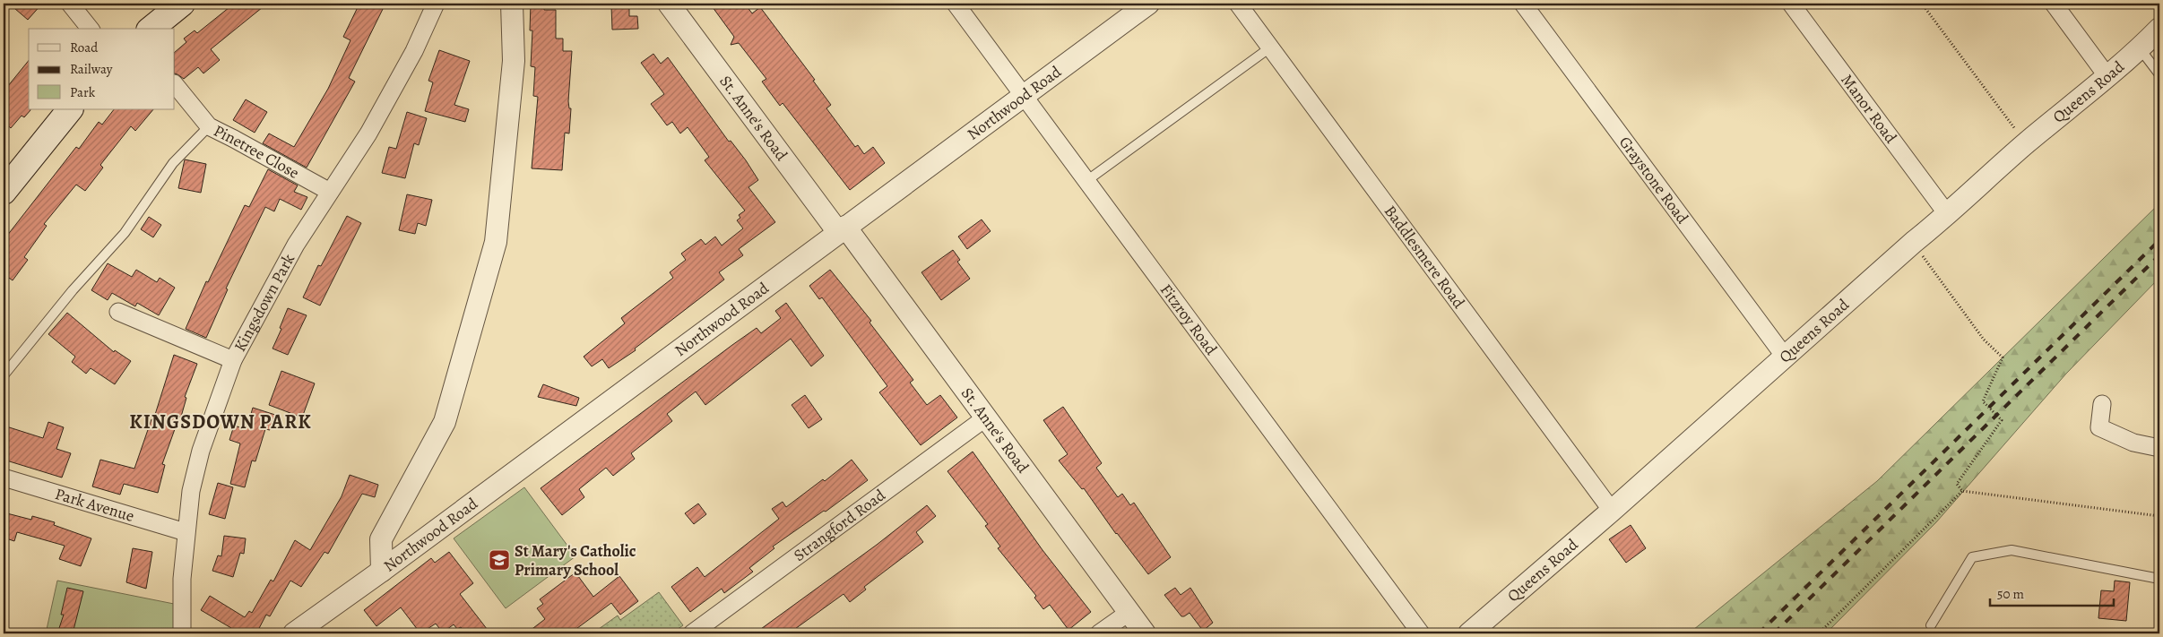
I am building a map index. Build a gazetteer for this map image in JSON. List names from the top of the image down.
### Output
{
  "streets": {
    "street": [
      "Queens Road",
      "Northwood Road",
      "Manor Road",
      "St. Anne's Road",
      "Pinetree Close",
      "Graystone Road",
      "Baddlesmere Road",
      "Kingsdown Park",
      "Fitzroy Road",
      "Park Avenue",
      "Strangford Road"
    ]
  },
  "crossings": [
    ["Queens Road", "Manor Road"],
    ["Queens Road", "Graystone Road"],
    ["Queens Road", "Baddlesmere Road"],
    ["Northwood Road", "St. Anne's Road"],
    ["Northwood Road", "Fitzroy Road"],
    ["St. Anne's Road", "Strangford Road"],
    ["Pinetree Close", "Kingsdown Park"],
    ["Kingsdown Park", "Park Avenue"]
  ],
  "districts": ["KINGSDOWN PARK"],
  "places": {
    "school or university": ["St Mary's Catholic Primary School"]
  },
  "legend": ["Road", "Railway", "Park"],
  "scale_bar": "50 m"
}
